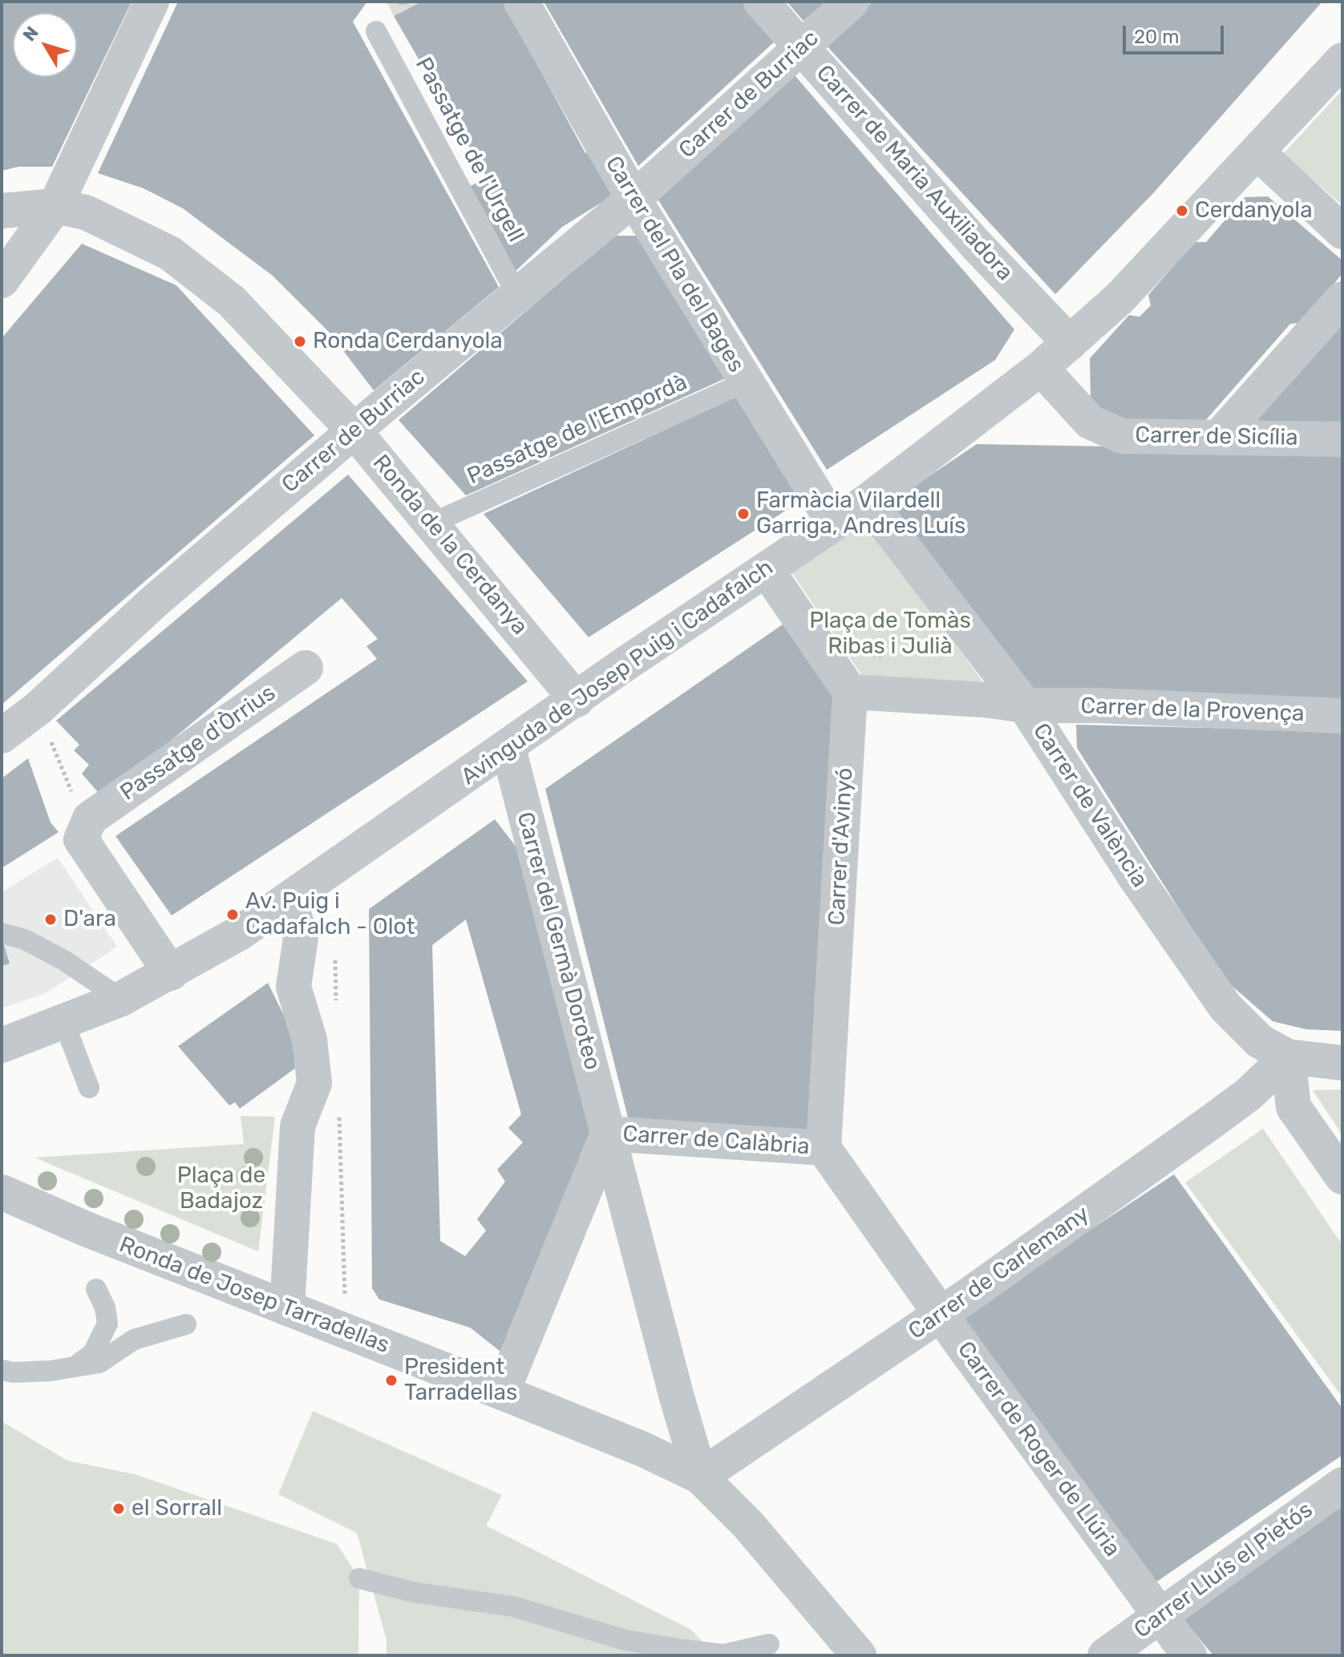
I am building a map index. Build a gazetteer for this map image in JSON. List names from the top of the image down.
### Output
{
  "streets": {
    "street": [
      "Carrer de Burriac",
      "Carrer de Maria Auxiliadora",
      "Carrer del Pla del Bages",
      "Carrer de Sicília",
      "Ronda de la Cerdanya",
      "Avinguda de Josep Puig i Cadafalch",
      "Carrer de la Provença",
      "Passatge d'Òrrius",
      "Carrer de València",
      "Carrer d'Avinyó",
      "Carrer del Germà Doroteo",
      "Carrer de Calàbria",
      "Carrer de Carlemany",
      "Ronda de Josep Tarradellas",
      "Carrer de Roger de Llúria",
      "Carrer Lluís el Pietós"
    ],
    "lane": ["Passatge de l'Urgell", "Passatge de l'Empordà"]
  },
  "crossings": [
    ["Carrer de Burriac", "Passatge de l'Urgell"],
    ["Carrer de Burriac", "Carrer de Maria Auxiliadora"],
    ["Carrer de Burriac", "Carrer del Pla del Bages"],
    ["Carrer de Burriac", "Ronda de la Cerdanya"],
    ["Carrer de Maria Auxiliadora", "Avinguda de Josep Puig i Cadafalch"],
    ["Carrer del Pla del Bages", "Passatge de l'Empordà"],
    ["Carrer del Pla del Bages", "Avinguda de Josep Puig i Cadafalch"],
    ["Passatge de l'Empordà", "Ronda de la Cerdanya"],
    ["Carrer de Sicília", "Avinguda de Josep Puig i Cadafalch"],
    ["Ronda de la Cerdanya", "Avinguda de Josep Puig i Cadafalch"],
    ["Avinguda de Josep Puig i Cadafalch", "Carrer de València"],
    ["Avinguda de Josep Puig i Cadafalch", "Carrer del Germà Doroteo"],
    ["Carrer de la Provença", "Carrer de València"],
    ["Carrer de la Provença", "Carrer d'Avinyó"],
    ["Carrer de València", "Carrer de Carlemany"],
    ["Carrer d'Avinyó", "Carrer de Calàbria"],
    ["Carrer d'Avinyó", "Carrer de Roger de Llúria"],
    ["Carrer del Germà Doroteo", "Carrer de Calàbria"],
    ["Carrer del Germà Doroteo", "Carrer de Carlemany"],
    ["Carrer del Germà Doroteo", "Ronda de Josep Tarradellas"],
    ["Carrer de Calàbria", "Carrer de Roger de Llúria"],
    ["Carrer de Carlemany", "Ronda de Josep Tarradellas"],
    ["Carrer de Carlemany", "Carrer de Roger de Llúria"],
    ["Carrer de Roger de Llúria", "Carrer Lluís el Pietós"]
  ],
  "parks": ["Plaça de Tomàs Ribas i Julià", "Plaça de Badajoz"],
  "places": [
    "Cerdanyola",
    "Ronda Cerdanyola",
    "Farmàcia Vilardell Garriga, Andres Luís",
    "Av. Puig i Cadafalch - Olot",
    "D'ara",
    "President Tarradellas",
    "el Sorrall"
  ],
  "scale_bar": "20 m",
  "north": "top left"
}
